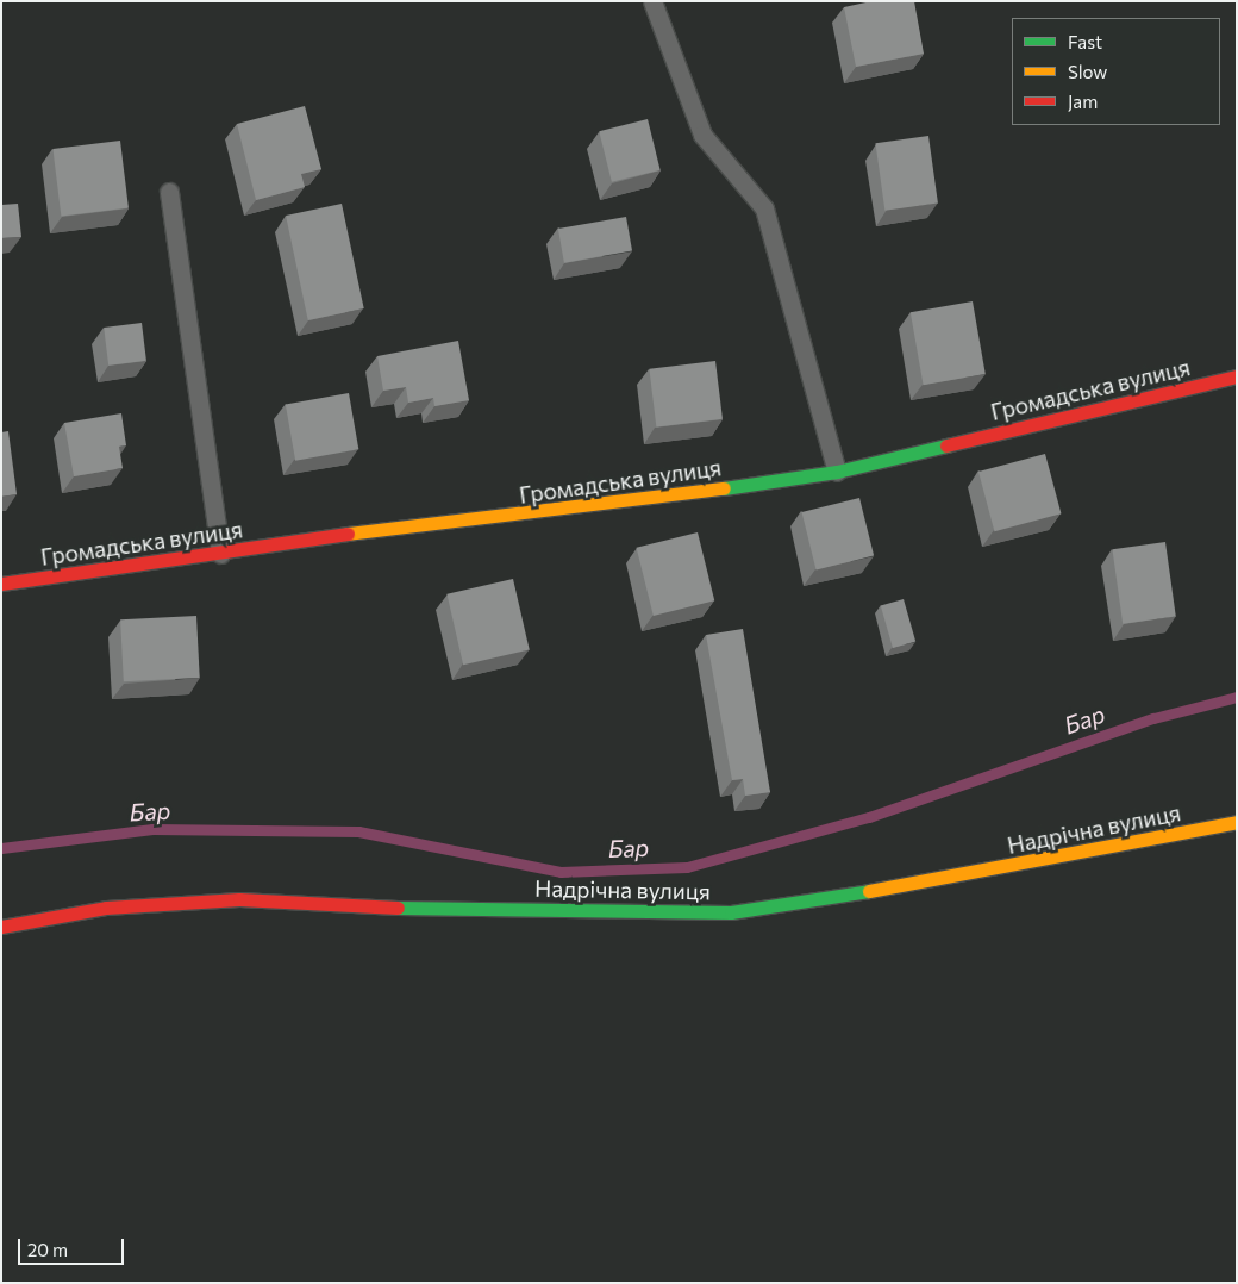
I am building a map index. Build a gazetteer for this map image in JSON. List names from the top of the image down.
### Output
{
  "streets": {
    "street": ["Громадська вулиця", "Надрічна вулиця"]
  },
  "water": ["Бар"],
  "legend": ["Fast", "Slow", "Jam"],
  "scale_bar": "20 m"
}
